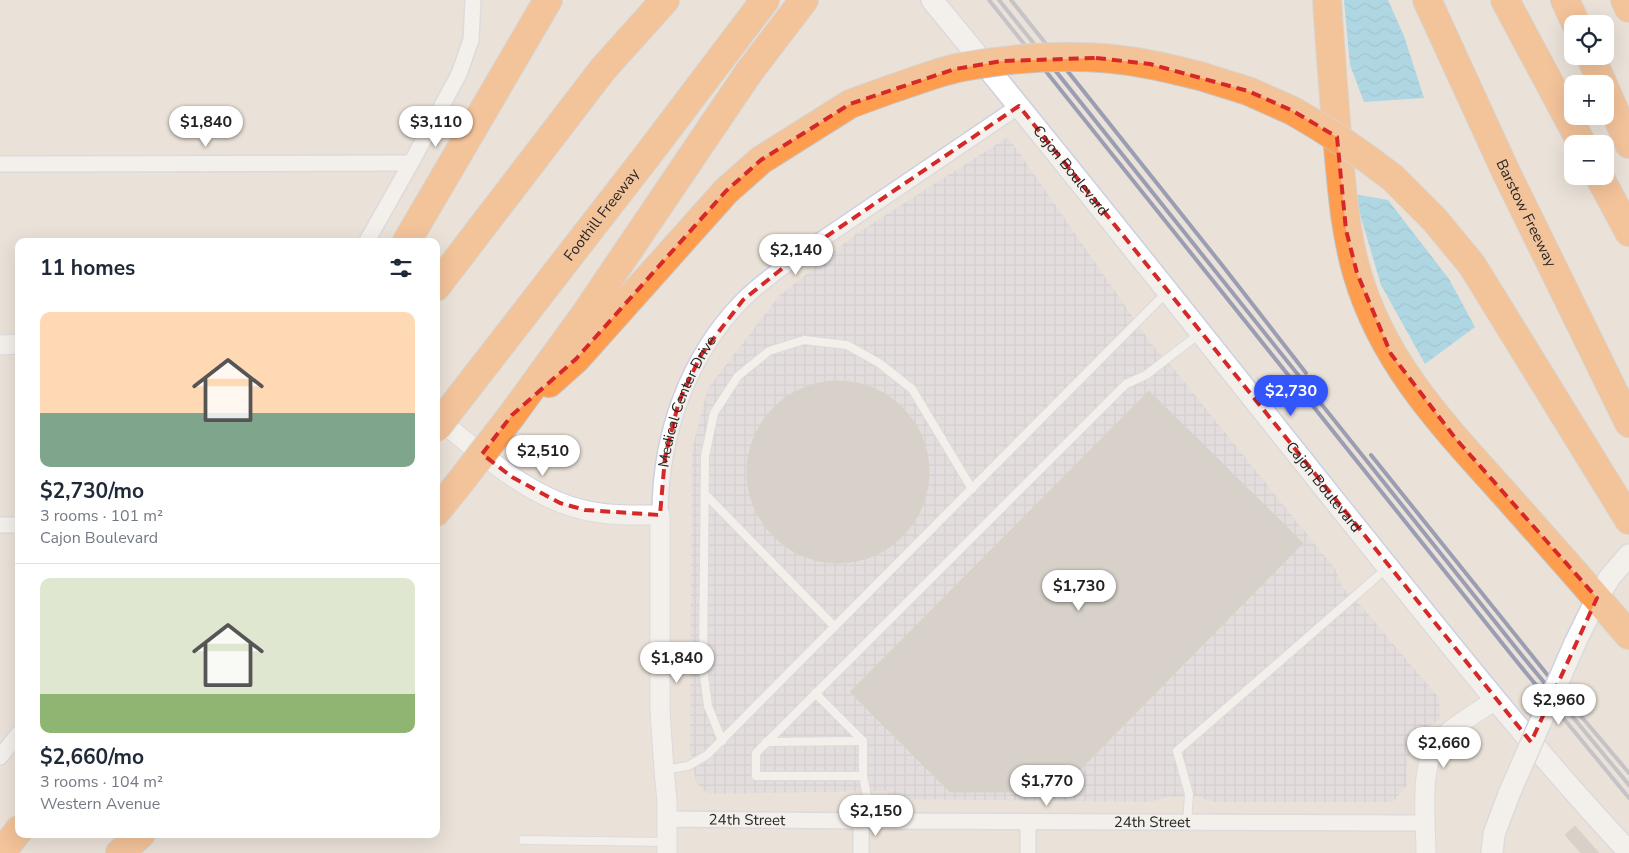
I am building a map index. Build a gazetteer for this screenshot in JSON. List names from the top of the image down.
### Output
{
  "streets": {
    "highway": ["Barstow Freeway", "Foothill Freeway"],
    "main road": ["Cajon Boulevard"],
    "street": ["Medical Center Drive", "24th Street"]
  },
  "crossings": [
    ["Cajon Boulevard", "Medical Center Drive"],
    ["Medical Center Drive", "24th Street"]
  ],
  "page": {
    "map_buttons": ["+", "−"],
    "price": [
      "$1,840",
      "$3,110",
      "$2,140",
      "$2,730",
      "$2,510",
      "$1,730",
      "$1,840",
      "$2,960",
      "$2,660",
      "$1,770",
      "$2,150"
    ],
    "heading": "11 homes",
    "list": [
      {
        "name": "$2,730/mo",
        "note": "3 rooms · 101 m² · Cajon Boulevard"
      },
      {
        "name": "$2,660/mo",
        "note": "3 rooms · 104 m² · Western Avenue"
      }
    ]
  }
}
